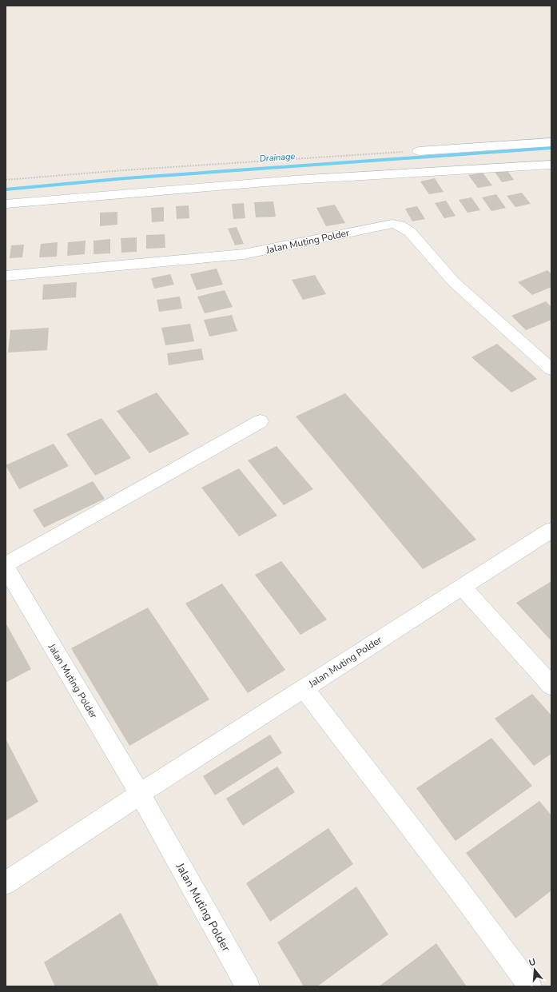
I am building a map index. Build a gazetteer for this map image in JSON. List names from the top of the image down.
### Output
{
  "streets": {
    "street": ["Jalan Muting Polder"]
  },
  "water": ["Drainage"],
  "north": "top"
}
